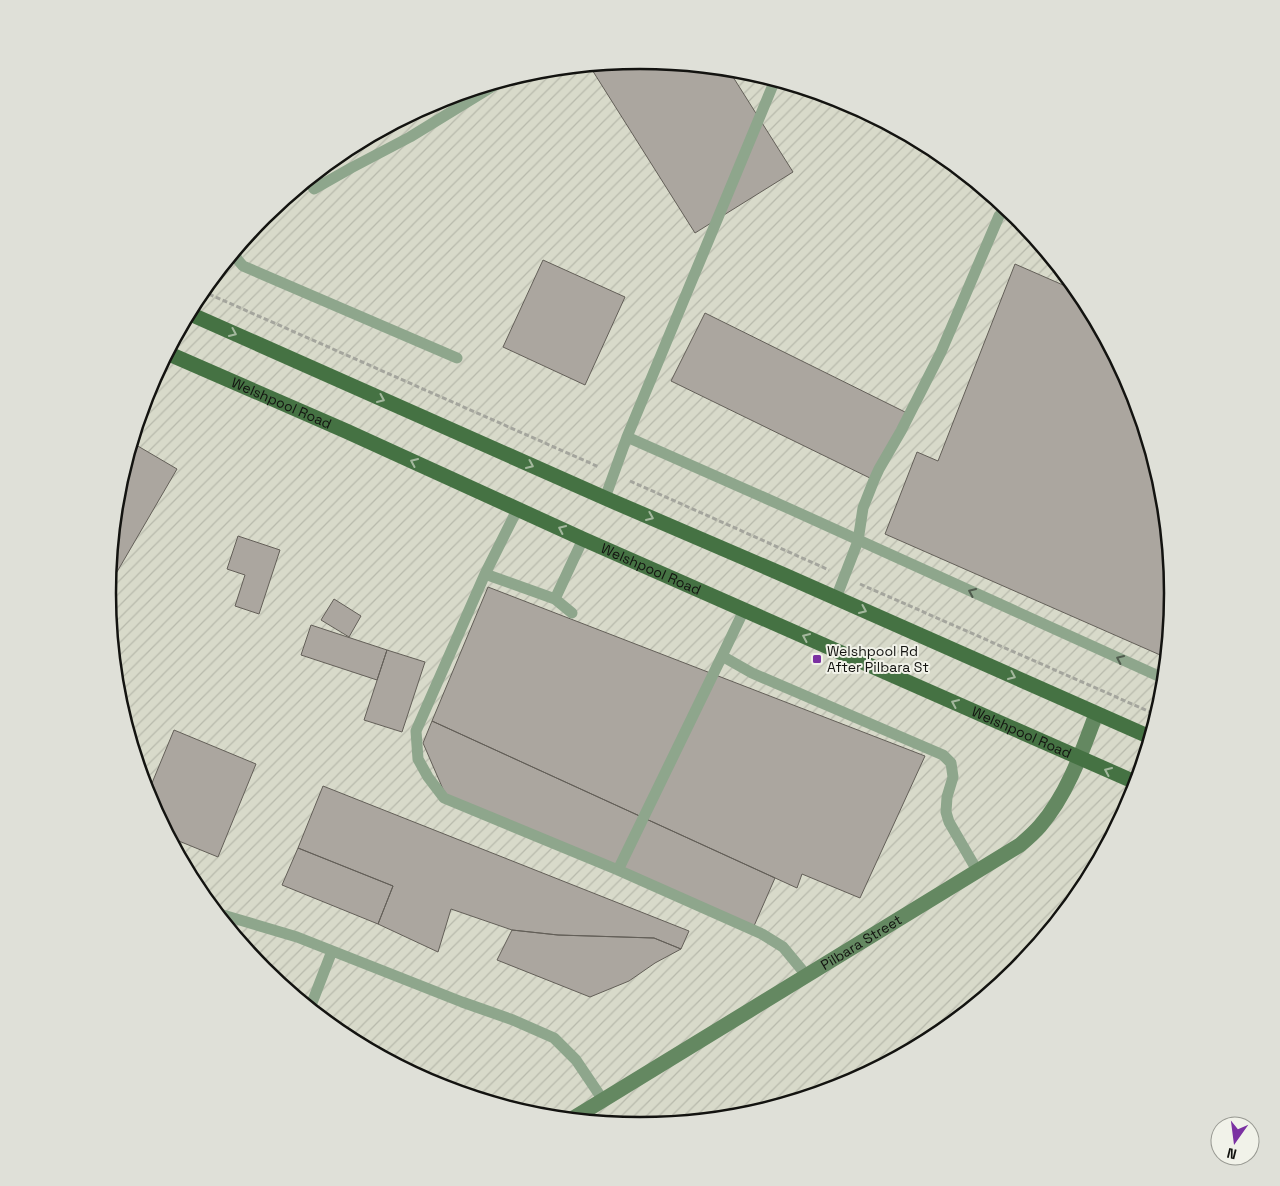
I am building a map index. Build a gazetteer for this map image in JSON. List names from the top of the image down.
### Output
{
  "streets": {
    "main road": ["Welshpool Road", "Pilbara Street"]
  },
  "crossings": [
    ["Welshpool Road", "Pilbara Street"]
  ],
  "places": {
    "transit": ["Welshpool Rd After Pilbara St"]
  },
  "north": "bottom"
}
